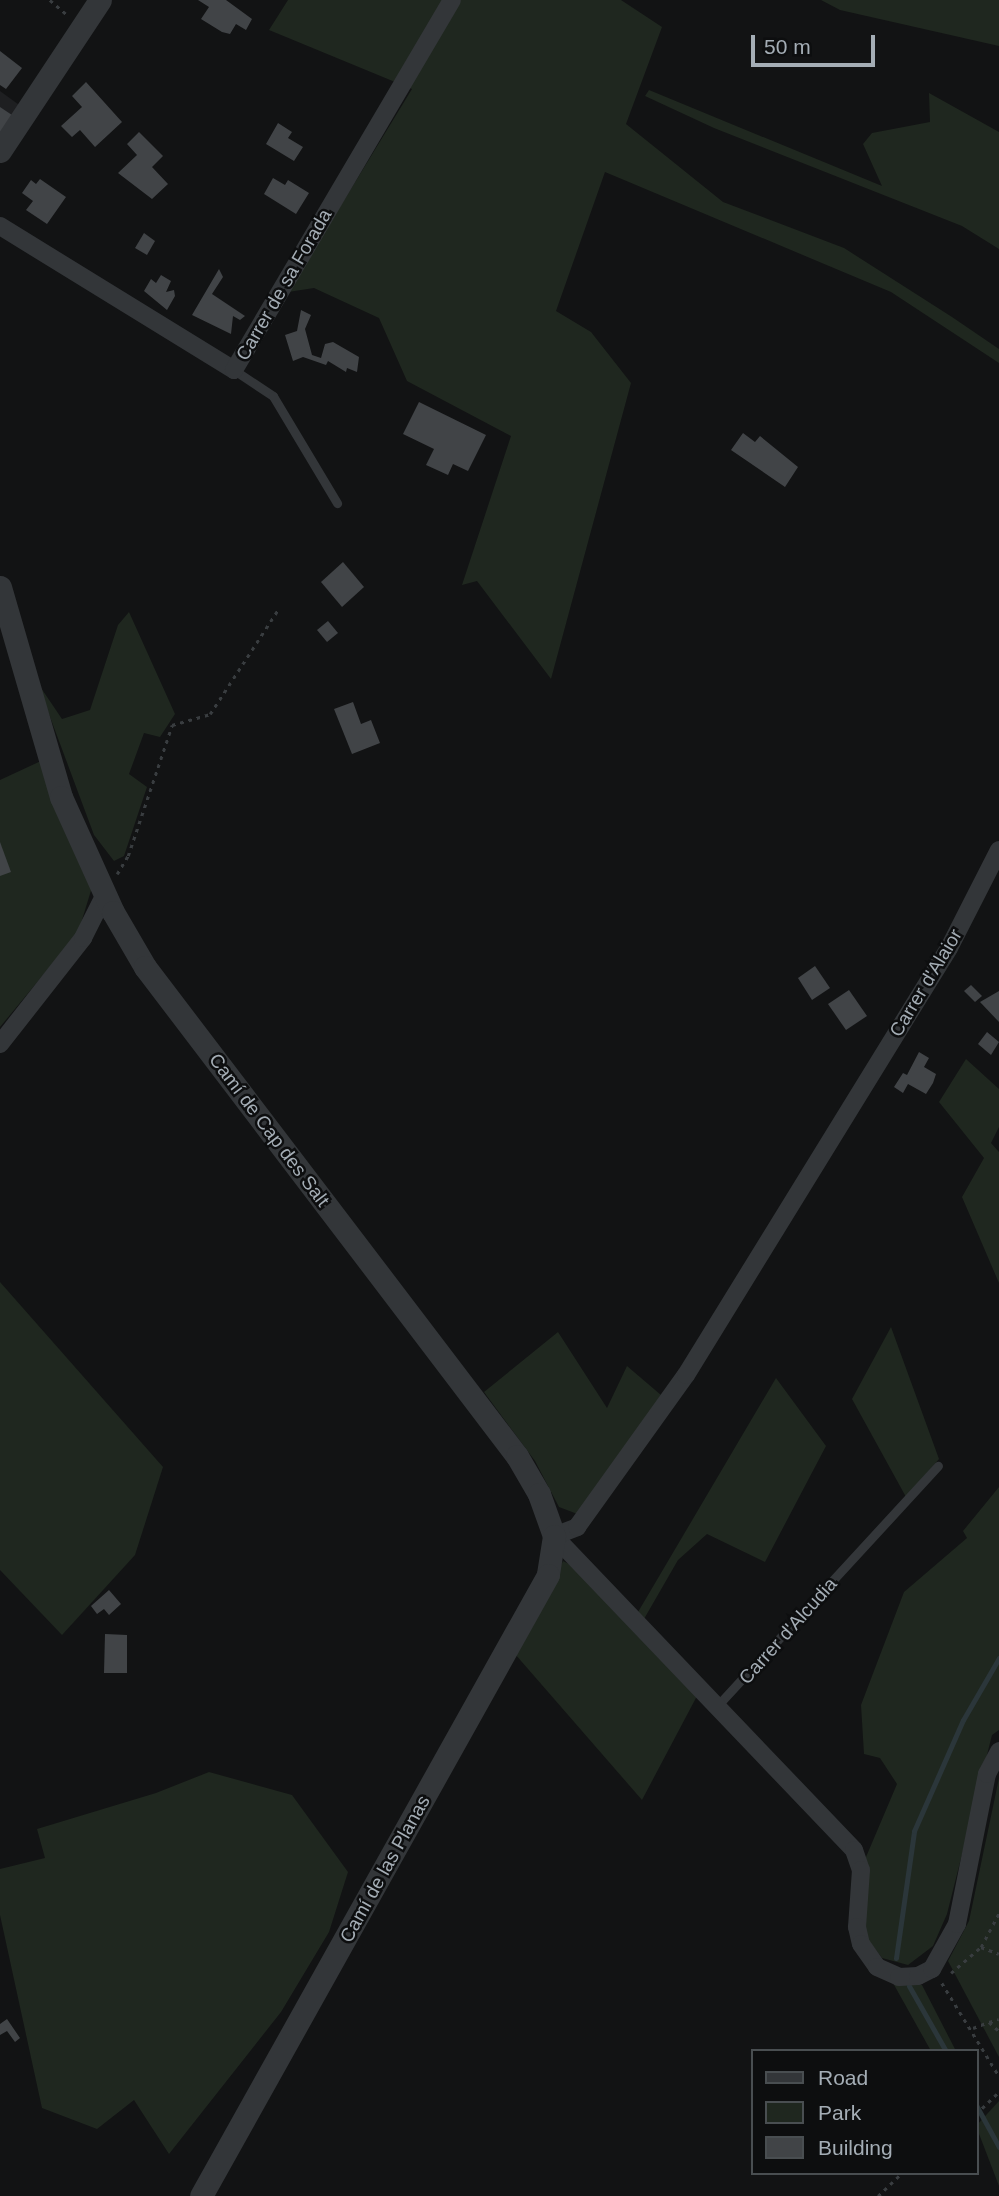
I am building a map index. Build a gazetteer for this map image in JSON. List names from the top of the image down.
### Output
{
  "streets": {
    "street": [
      "Carrer de sa Forada",
      "Carrer d'Alaior",
      "Camí de Cap des Salt",
      "Camí de las Planas"
    ],
    "lane": ["Carrer d'Alcudia"]
  },
  "crossings": [
    ["Carrer d'Alaior", "Camí de Cap des Salt"],
    ["Carrer d'Alaior", "Camí de las Planas"],
    ["Camí de Cap des Salt", "Carrer d'Alcudia"],
    ["Camí de Cap des Salt", "Camí de las Planas"]
  ],
  "legend": ["Road", "Park", "Building"],
  "scale_bar": "50 m"
}
